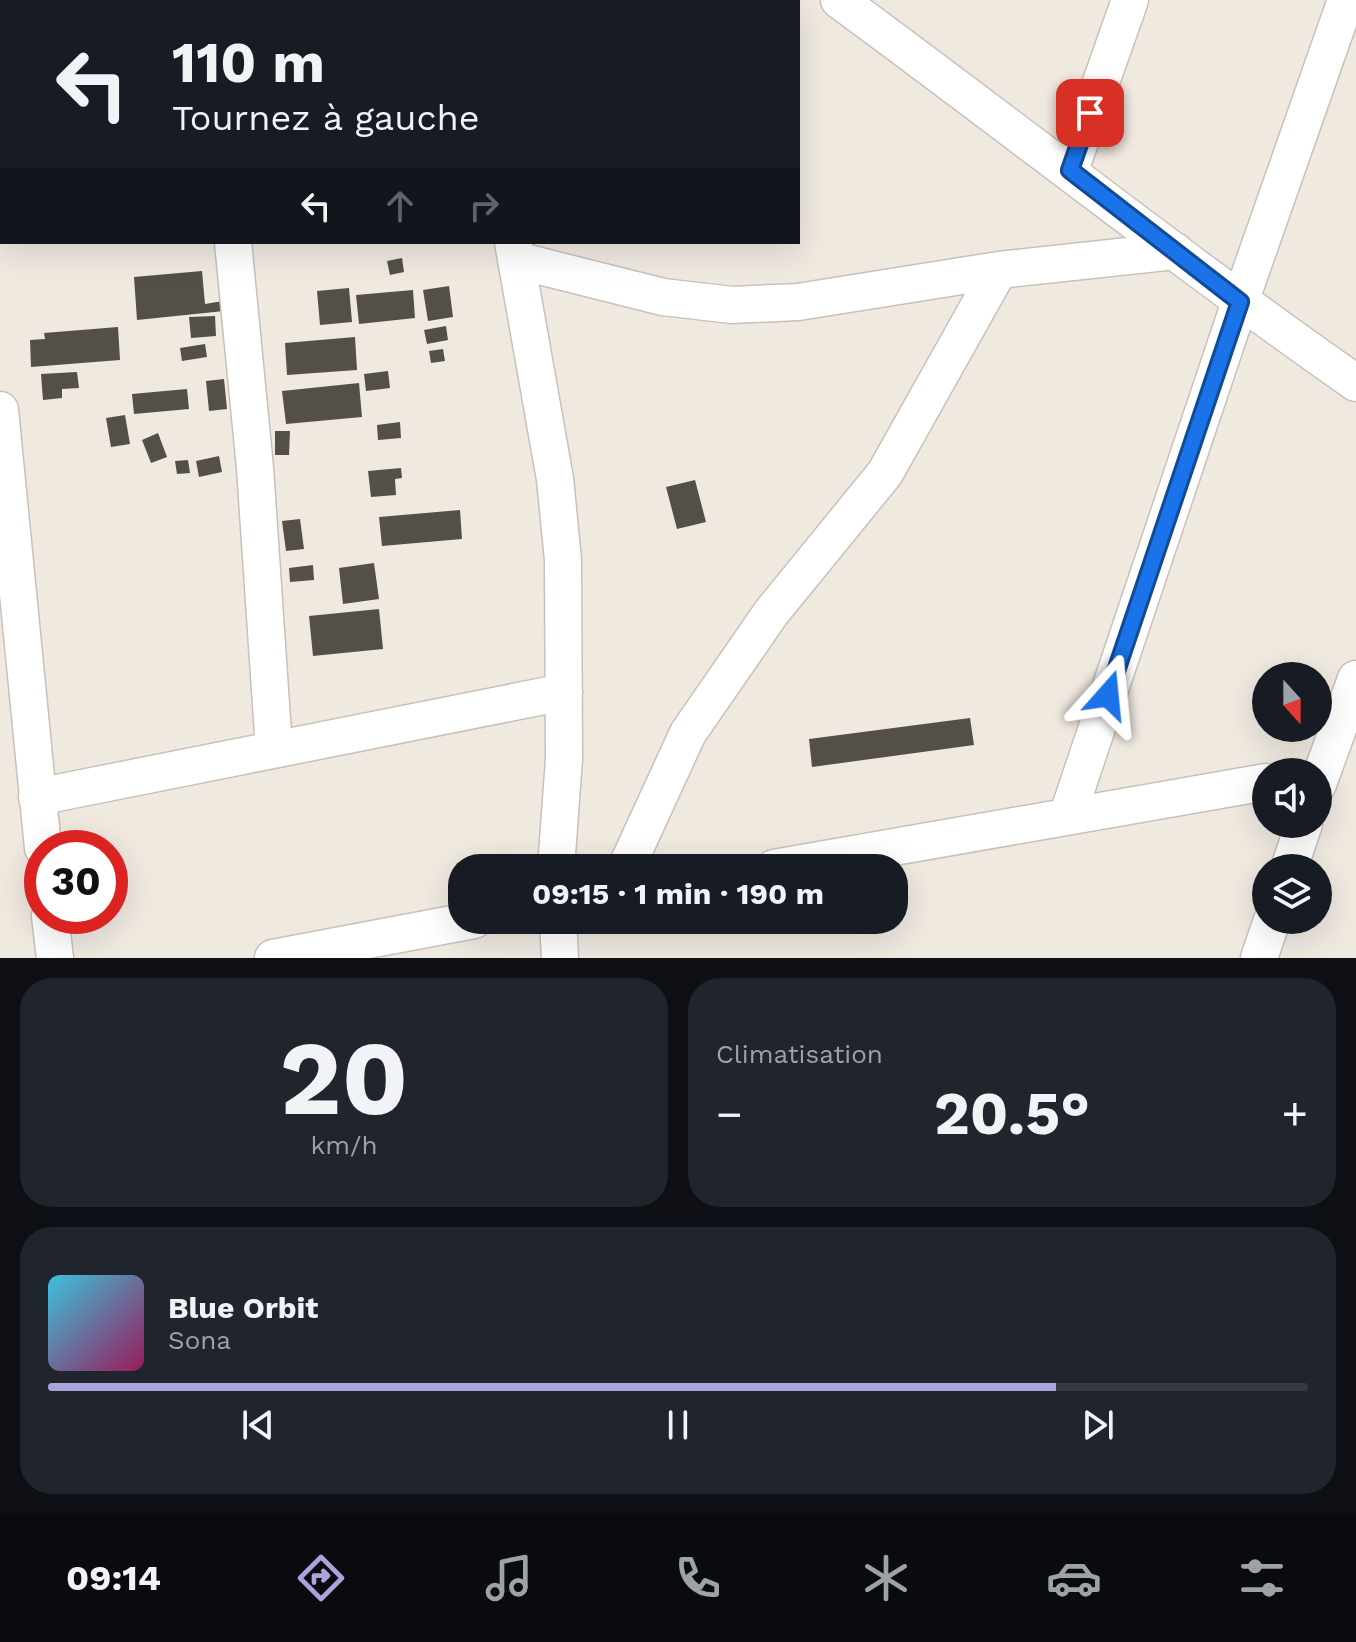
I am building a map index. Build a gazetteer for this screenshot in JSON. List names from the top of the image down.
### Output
{
  "north": "bottom",
  "page": {
    "turn": ["110 m", "Tournez à gauche"],
    "limit": "30",
    "trip": "09:15 · 1 min · 190 m",
    "tile": [
      ["20", "km/h"],
      "Climatisation"
    ],
    "heat": ["−", "20.5°", "+"],
    "song": ["Blue Orbit", "Sona"],
    "tabs": "09:14"
  }
}
